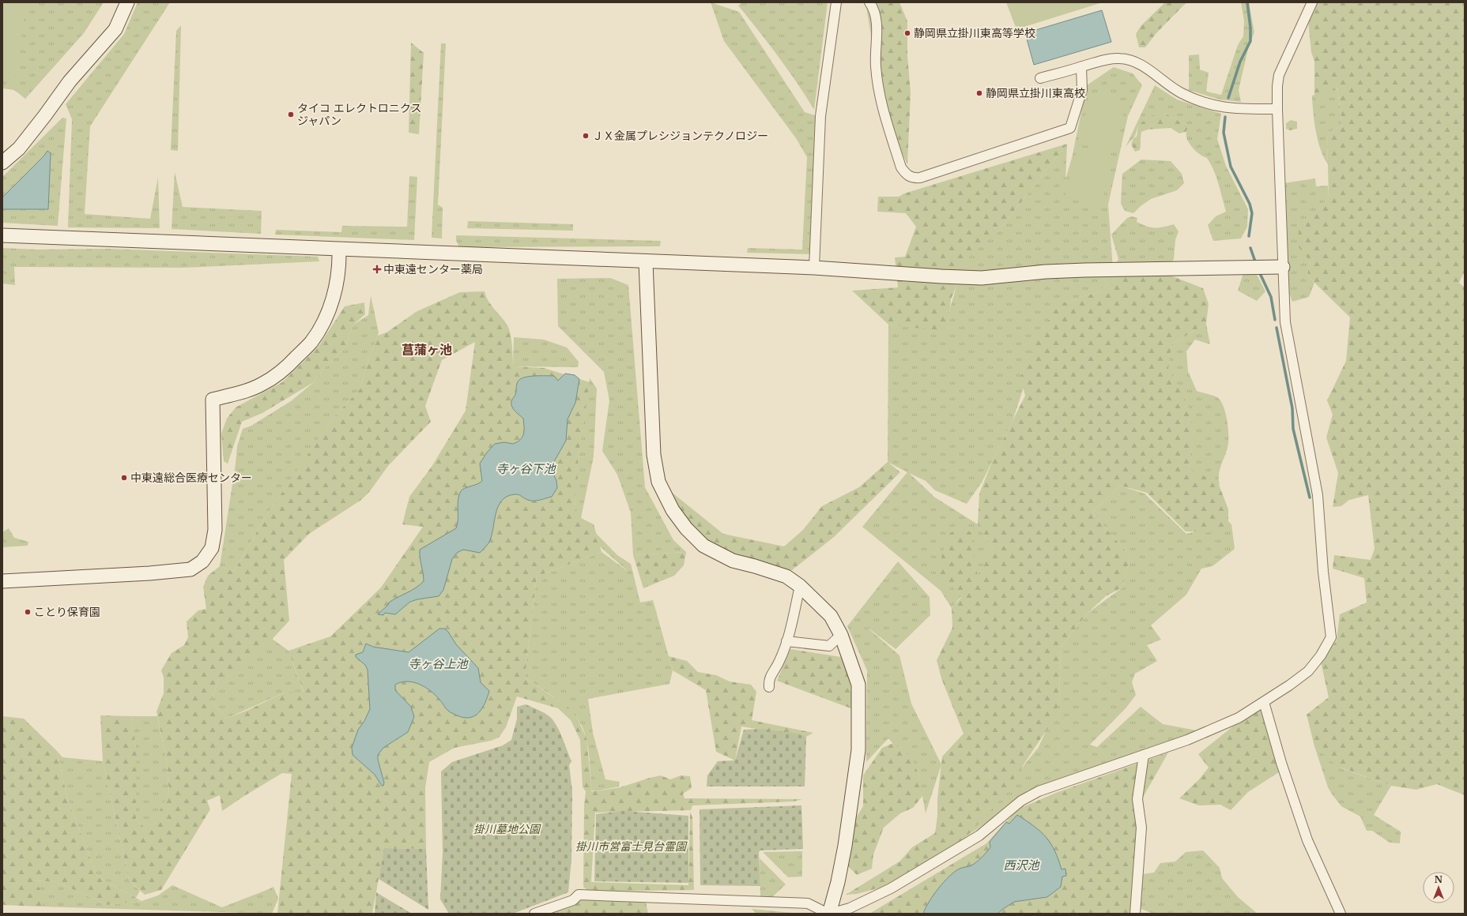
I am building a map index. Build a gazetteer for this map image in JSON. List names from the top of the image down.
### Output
{
  "districts": ["菖蒲ヶ池"],
  "water": ["寺ヶ谷下池", "寺ヶ谷上池", "西沢池"],
  "parks": ["掛川墓地公園", "掛川市営富士見台霊園"],
  "places": {
    "other": [
      "静岡県立掛川東高等学校",
      "静岡県立掛川東高校",
      "タイコ エレクトロニクス ジャパン",
      "ＪＸ金属プレシジョンテクノロジー",
      "中東遠総合医療センター",
      "ことり保育園"
    ],
    "health": ["中東遠センター薬局"]
  },
  "north": "top"
}
